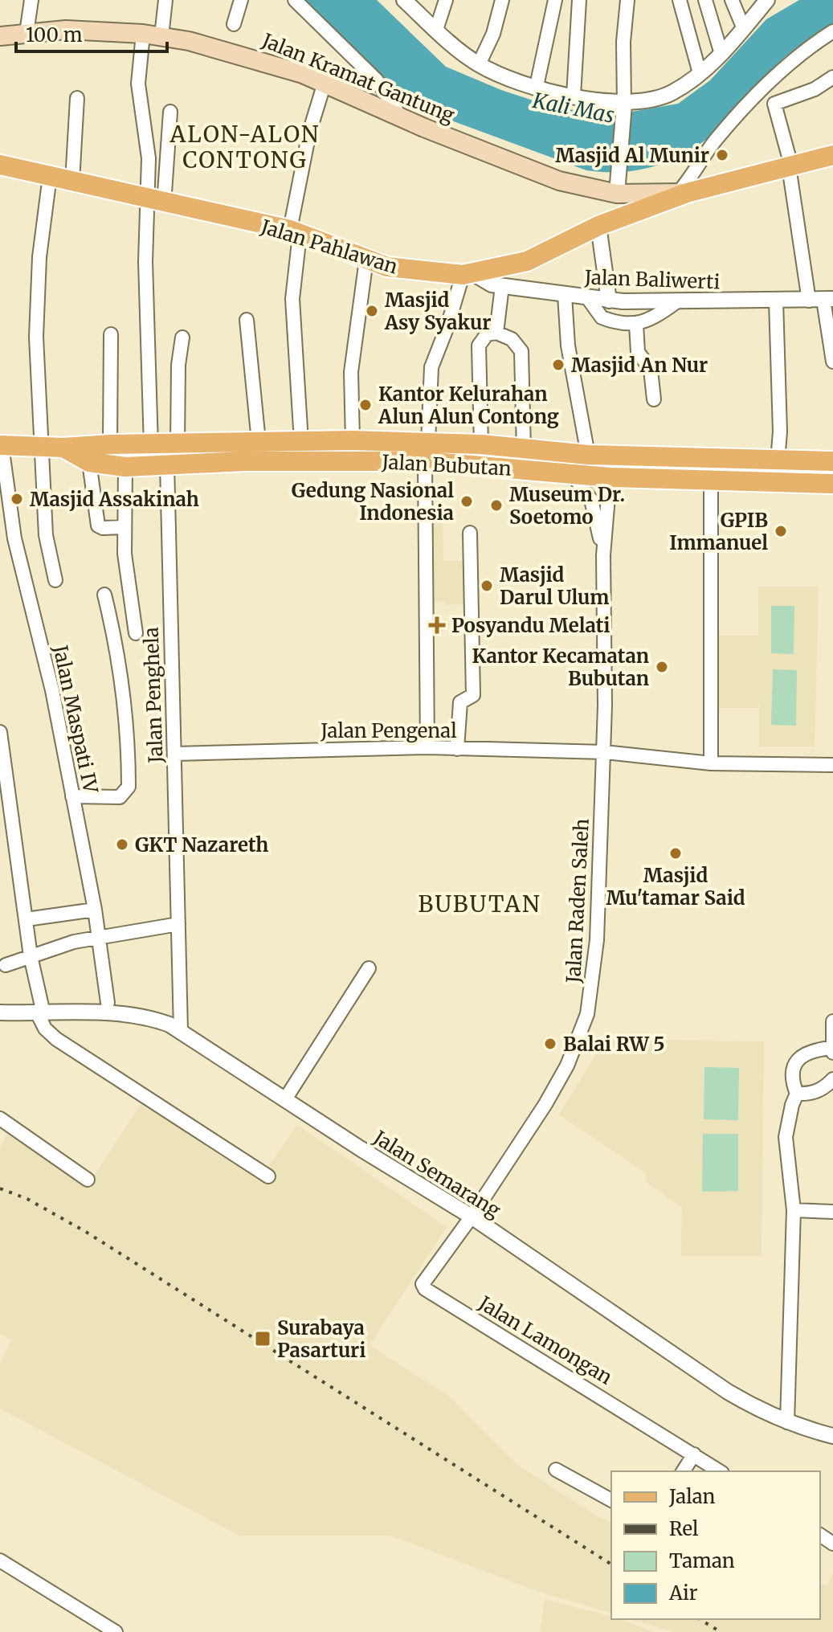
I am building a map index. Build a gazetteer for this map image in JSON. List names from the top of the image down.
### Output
{
  "streets": {
    "main road": ["Jalan Kramat Gantung", "Jalan Pahlawan", "Jalan Bubutan"],
    "street": [
      "Jalan Baliwerti",
      "Jalan Penghela",
      "Jalan Maspati IV",
      "Jalan Pengenal",
      "Jalan Raden Saleh",
      "Jalan Semarang",
      "Jalan Lamongan"
    ]
  },
  "crossings": [
    ["Jalan Kramat Gantung", "Jalan Pahlawan"],
    ["Jalan Pahlawan", "Jalan Baliwerti"],
    ["Jalan Bubutan", "Jalan Penghela"],
    ["Jalan Bubutan", "Jalan Maspati IV"],
    ["Jalan Bubutan", "Jalan Raden Saleh"],
    ["Jalan Penghela", "Jalan Pengenal"],
    ["Jalan Penghela", "Jalan Semarang"],
    ["Jalan Pengenal", "Jalan Raden Saleh"],
    ["Jalan Raden Saleh", "Jalan Semarang"],
    ["Jalan Raden Saleh", "Jalan Lamongan"],
    ["Jalan Semarang", "Jalan Lamongan"]
  ],
  "districts": ["ALON-ALON CONTONG", "BUBUTAN"],
  "water": ["Kali Mas"],
  "places": {
    "other": [
      "Masjid Al Munir",
      "Masjid Asy Syakur",
      "Masjid An Nur",
      "Kantor Kelurahan Alun Alun Contong",
      "Masjid Assakinah",
      "Gedung Nasional Indonesia",
      "Museum Dr. Soetomo",
      "GPIB Immanuel",
      "Masjid Darul Ulum",
      "Kantor Kecamatan Bubutan",
      "GKT Nazareth",
      "Masjid Mu'tamar Said",
      "Balai RW 5"
    ],
    "health": ["Posyandu Melati"],
    "transit": ["Surabaya Pasarturi"]
  },
  "legend": [
    "Jalan",
    "Rel",
    "Taman",
    "Air"
  ],
  "scale_bar": "100 m"
}
